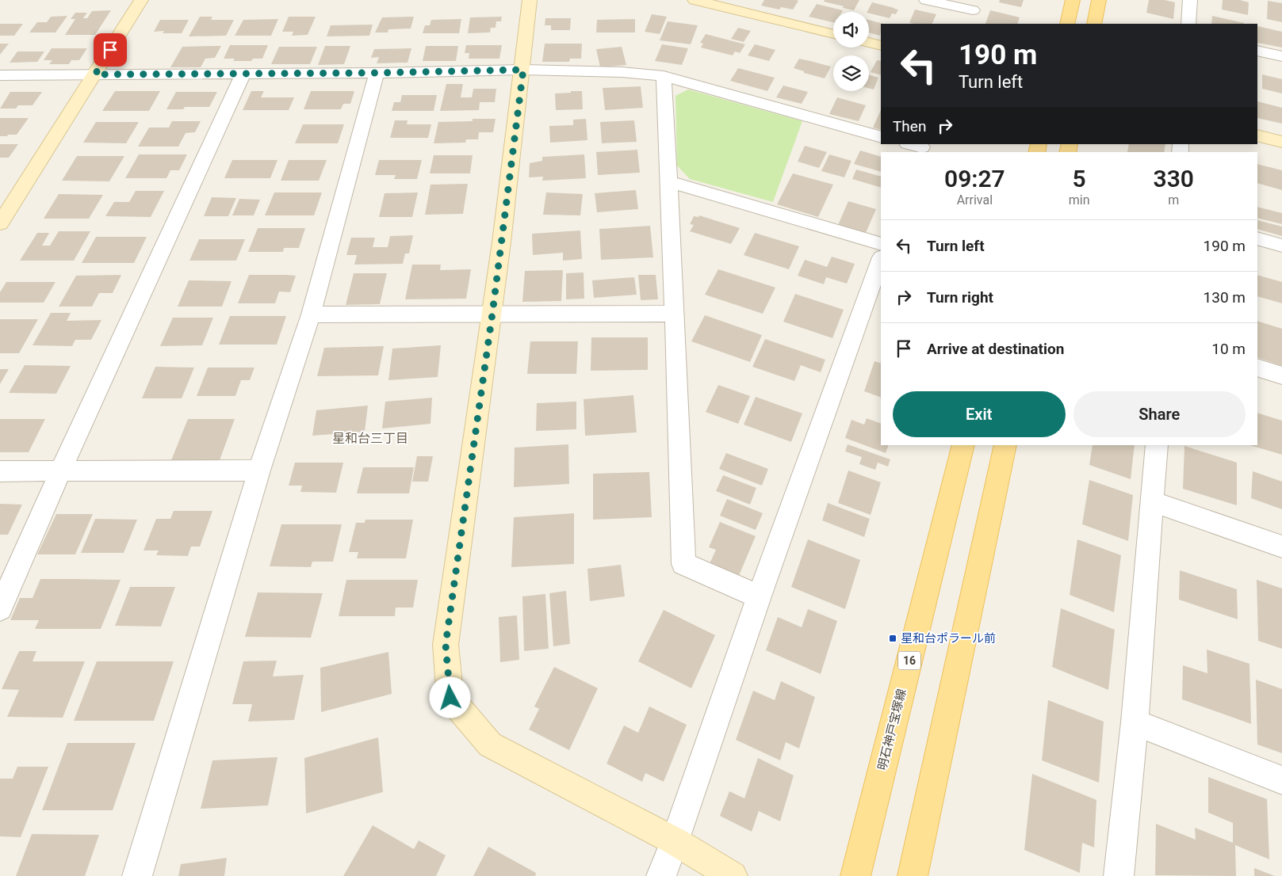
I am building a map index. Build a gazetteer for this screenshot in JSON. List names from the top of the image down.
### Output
{
  "streets": {
    "main road": ["16", "明石神戸宝塚線"]
  },
  "districts": ["星和台三丁目"],
  "places": {
    "transit": ["星和台ポラール前"]
  },
  "page": {
    "turn": ["190 m", "Turn left"],
    "then": "Then",
    "eta": [
      "09:27",
      "Arrival",
      "5",
      "min",
      "330",
      "m"
    ],
    "list": [
      {
        "name": "Turn left",
        "value": "190 m"
      },
      {
        "name": "Turn right",
        "value": "130 m"
      },
      {
        "name": "Arrive at destination",
        "value": "10 m"
      }
    ],
    "buttons": ["Exit", "Share"]
  }
}
